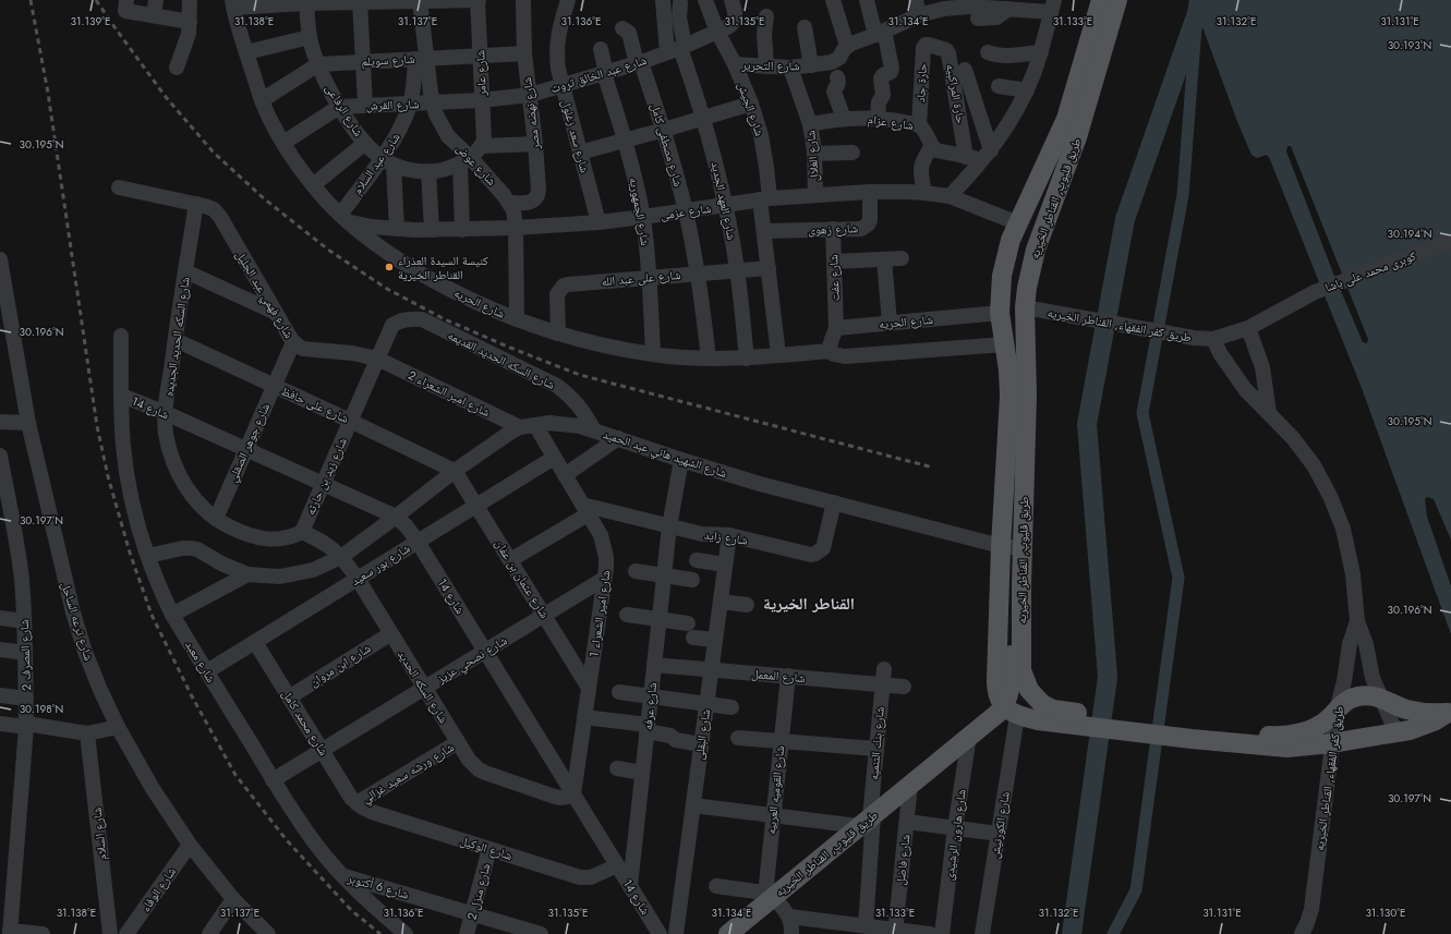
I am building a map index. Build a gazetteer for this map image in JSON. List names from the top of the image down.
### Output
{
  "streets": {
    "main road": ["طريق قليوب, القناطر الخيريه"],
    "street": [
      "شارع سويلم",
      "شارع التحرير",
      "شارع عامر",
      "شارع عبد الخالق ثروت",
      "حارة جاد",
      "حارة المراكبيه",
      "شارع القرش",
      "شارع الجيش",
      "شارع الرفاعى",
      "شارع نهضه مصر",
      "شارع عزام",
      "شارع سعد زغلول",
      "شارع مصطفى كامل",
      "شارع الغلال",
      "شارع عبد السلام",
      "شارع عوض",
      "شارع العهد الجديد",
      "شارع الجمهوريه",
      "شارع عزمى",
      "شارع زهوى",
      "كوبرى محمد على باشا",
      "شارع على عبد الله",
      "شارع عفت",
      "شارع فهمي عبد الجليل",
      "شارع الحريه",
      "طريق كفر الفقهاء, القناطر الخيريه",
      "شارع السكه الحديد الجديده",
      "شارع السكه الحديد القديمه",
      "شارع امير الشعراء 2",
      "شارع على حافظ",
      "شارع 14",
      "شارع جوهر الصقلي",
      "شارع الشهيد هاني عبد الحميد",
      "شارع زيد بن حارثه",
      "شارع زايد",
      "شارع بور سعيد",
      "شارع عثمان بن عفان",
      "شارع امير الشعراء 1",
      "شارع ترعه الساحل",
      "شارع المصرف 2",
      "شارع نصحي عزيز",
      "شارع معبد",
      "شارع ابن مروان",
      "شارع المعمل",
      "شارع السكه الحديد",
      "شارع عرفه",
      "شارع محمد كامل",
      "شارع البقلى",
      "شارع بنك التنميه",
      "شارع ورشه سعيد غزالي",
      "شارع القوميه العربيه",
      "شارع الكورنيش",
      "شارع السلام",
      "شارع هارون الرشيدى",
      "شارع الوكيل",
      "شارع فاضل",
      "شارع 6 أكتوبر",
      "شارع الوفاء",
      "شارع منزل 2"
    ]
  },
  "crossings": [
    ["شارع سويلم", "شارع عامر"],
    ["شارع سويلم", "شارع الرفاعى"],
    ["شارع سويلم", "شارع نهضه مصر"],
    ["شارع سويلم", "شارع عبد السلام"],
    ["شارع سويلم", "شارع عوض"],
    ["شارع سويلم", "شارع الحريه"],
    ["شارع التحرير", "شارع الجيش"],
    ["شارع التحرير", "شارع الغلال"],
    ["شارع عامر", "شارع عبد الخالق ثروت"],
    ["شارع عامر", "شارع الرفاعى"],
    ["شارع عبد الخالق ثروت", "شارع القرش"],
    ["شارع عبد الخالق ثروت", "شارع الجيش"],
    ["شارع عبد الخالق ثروت", "شارع نهضه مصر"],
    ["شارع عبد الخالق ثروت", "شارع سعد زغلول"],
    ["شارع عبد الخالق ثروت", "شارع مصطفى كامل"],
    ["شارع عبد الخالق ثروت", "شارع عوض"],
    ["شارع عبد الخالق ثروت", "شارع العهد الجديد"],
    ["شارع عبد الخالق ثروت", "شارع الجمهوريه"],
    ["حارة جاد", "حارة المراكبيه"],
    ["حارة جاد", "شارع عزام"],
    ["شارع القرش", "شارع الرفاعى"],
    ["شارع القرش", "شارع عبد السلام"],
    ["شارع القرش", "شارع عوض"],
    ["شارع القرش", "شارع الحريه"],
    ["شارع الجيش", "شارع عزمى"],
    ["شارع الجيش", "شارع زهوى"],
    ["شارع الجيش", "شارع على عبد الله"],
    ["شارع الجيش", "شارع الحريه"],
    ["شارع الرفاعى", "شارع عبد السلام"],
    ["شارع الرفاعى", "شارع عوض"],
    ["شارع نهضه مصر", "شارع عوض"],
    ["شارع عزام", "شارع الغلال"],
    ["شارع سعد زغلول", "شارع عزمى"],
    ["شارع مصطفى كامل", "شارع عزمى"],
    ["شارع مصطفى كامل", "شارع على عبد الله"],
    ["شارع مصطفى كامل", "شارع الحريه"],
    ["شارع الغلال", "شارع عزمى"],
    ["شارع عبد السلام", "شارع عوض"],
    ["شارع عبد السلام", "شارع عزمى"],
    ["شارع عبد السلام", "شارع الحريه"],
    ["شارع عوض", "شارع عزمى"],
    ["شارع عوض", "شارع الحريه"],
    ["طريق قليوب, القناطر الخيريه", "شارع عزمى"],
    ["طريق قليوب, القناطر الخيريه", "شارع الحريه"],
    ["طريق قليوب, القناطر الخيريه", "طريق كفر الفقهاء, القناطر الخيريه"],
    ["طريق قليوب, القناطر الخيريه", "شارع الشهيد هاني عبد الحميد"],
    ["طريق قليوب, القناطر الخيريه", "شارع بنك التنميه"],
    ["طريق قليوب, القناطر الخيريه", "شارع القوميه العربيه"],
    ["طريق قليوب, القناطر الخيريه", "شارع الكورنيش"],
    ["طريق قليوب, القناطر الخيريه", "شارع هارون الرشيدى"],
    ["طريق قليوب, القناطر الخيريه", "شارع فاضل"],
    ["شارع العهد الجديد", "شارع عزمى"],
    ["شارع العهد الجديد", "شارع على عبد الله"],
    ["شارع العهد الجديد", "شارع الحريه"],
    ["شارع الجمهوريه", "شارع عزمى"],
    ["شارع الجمهوريه", "شارع على عبد الله"],
    ["شارع الجمهوريه", "شارع الحريه"],
    ["شارع عزمى", "شارع زهوى"],
    ["شارع عزمى", "شارع الحريه"],
    ["شارع زهوى", "شارع عفت"],
    ["كوبرى محمد على باشا", "طريق كفر الفقهاء, القناطر الخيريه"],
    ["شارع على عبد الله", "شارع الحريه"],
    ["شارع عفت", "شارع الحريه"],
    ["شارع فهمي عبد الجليل", "شارع السكه الحديد الجديده"],
    ["شارع فهمي عبد الجليل", "شارع امير الشعراء 2"],
    ["شارع فهمي عبد الجليل", "شارع جوهر الصقلي"],
    ["شارع فهمي عبد الجليل", "شارع زيد بن حارثه"],
    ["شارع السكه الحديد الجديده", "شارع على حافظ"],
    ["شارع السكه الحديد الجديده", "شارع 14"],
    ["شارع السكه الحديد الجديده", "شارع جوهر الصقلي"],
    ["شارع السكه الحديد الجديده", "شارع زيد بن حارثه"],
    ["شارع السكه الحديد الجديده", "شارع السكه الحديد"],
    ["شارع السكه الحديد القديمه", "شارع الشهيد هاني عبد الحميد"],
    ["شارع السكه الحديد القديمه", "شارع زيد بن حارثه"],
    ["شارع امير الشعراء 2", "شارع الشهيد هاني عبد الحميد"],
    ["شارع امير الشعراء 2", "شارع زيد بن حارثه"],
    ["شارع امير الشعراء 2", "شارع امير الشعراء 1"],
    ["شارع على حافظ", "شارع جوهر الصقلي"],
    ["شارع على حافظ", "شارع الشهيد هاني عبد الحميد"],
    ["شارع على حافظ", "شارع زيد بن حارثه"],
    ["شارع على حافظ", "شارع عثمان بن عفان"],
    ["شارع 14", "شارع جوهر الصقلي"],
    ["شارع 14", "شارع الشهيد هاني عبد الحميد"],
    ["شارع 14", "شارع زيد بن حارثه"],
    ["شارع 14", "شارع بور سعيد"],
    ["شارع 14", "شارع امير الشعراء 1"],
    ["شارع 14", "شارع نصحي عزيز"],
    ["شارع 14", "شارع معبد"],
    ["شارع 14", "شارع السكه الحديد"],
    ["شارع 14", "شارع عرفه"],
    ["شارع 14", "شارع الوكيل"],
    ["شارع الشهيد هاني عبد الحميد", "شارع زايد"],
    ["شارع الشهيد هاني عبد الحميد", "شارع عثمان بن عفان"],
    ["شارع الشهيد هاني عبد الحميد", "شارع امير الشعراء 1"],
    ["شارع الشهيد هاني عبد الحميد", "شارع السكه الحديد"],
    ["شارع الشهيد هاني عبد الحميد", "شارع عرفه"],
    ["شارع زيد بن حارثه", "شارع السكه الحديد"],
    ["شارع زايد", "شارع امير الشعراء 1"],
    ["شارع زايد", "شارع عرفه"],
    ["شارع زايد", "شارع البقلى"],
    ["شارع بور سعيد", "شارع عثمان بن عفان"],
    ["شارع بور سعيد", "شارع امير الشعراء 1"],
    ["شارع بور سعيد", "شارع معبد"],
    ["شارع بور سعيد", "شارع السكه الحديد"],
    ["شارع بور سعيد", "شارع محمد كامل"],
    ["شارع عثمان بن عفان", "شارع امير الشعراء 1"],
    ["شارع عثمان بن عفان", "شارع نصحي عزيز"],
    ["شارع امير الشعراء 1", "شارع نصحي عزيز"],
    ["شارع امير الشعراء 1", "شارع السكه الحديد"],
    ["شارع ترعه الساحل", "شارع الوفاء"],
    ["شارع نصحي عزيز", "شارع معبد"],
    ["شارع نصحي عزيز", "شارع السكه الحديد"],
    ["شارع نصحي عزيز", "شارع محمد كامل"],
    ["شارع معبد", "شارع 6 أكتوبر"],
    ["شارع ابن مروان", "شارع السكه الحديد"],
    ["شارع ابن مروان", "شارع محمد كامل"],
    ["شارع المعمل", "شارع عرفه"],
    ["شارع المعمل", "شارع البقلى"],
    ["شارع المعمل", "شارع بنك التنميه"],
    ["شارع المعمل", "شارع القوميه العربيه"],
    ["شارع السكه الحديد", "شارع ورشه سعيد غزالي"],
    ["شارع محمد كامل", "شارع ورشه سعيد غزالي"],
    ["شارع محمد كامل", "شارع الوكيل"],
    ["شارع ورشه سعيد غزالي", "شارع الوكيل"],
    ["شارع الوكيل", "شارع منزل 2"],
    ["شارع 6 أكتوبر", "شارع منزل 2"]
  ],
  "districts": ["القناطر الخيرية"],
  "places": ["كنيسة السيدة العذراء القناطر الخيرية"],
  "coordinates": [
    "31.139°E",
    "31.138°E",
    "31.137°E",
    "31.136°E",
    "31.135°E",
    "31.134°E",
    "31.133°E",
    "31.132°E",
    "31.131°E",
    "30.193°N",
    "30.195°N",
    "30.194°N",
    "30.196°N",
    "30.197°N",
    "30.198°N",
    "31.130°E"
  ]
}
